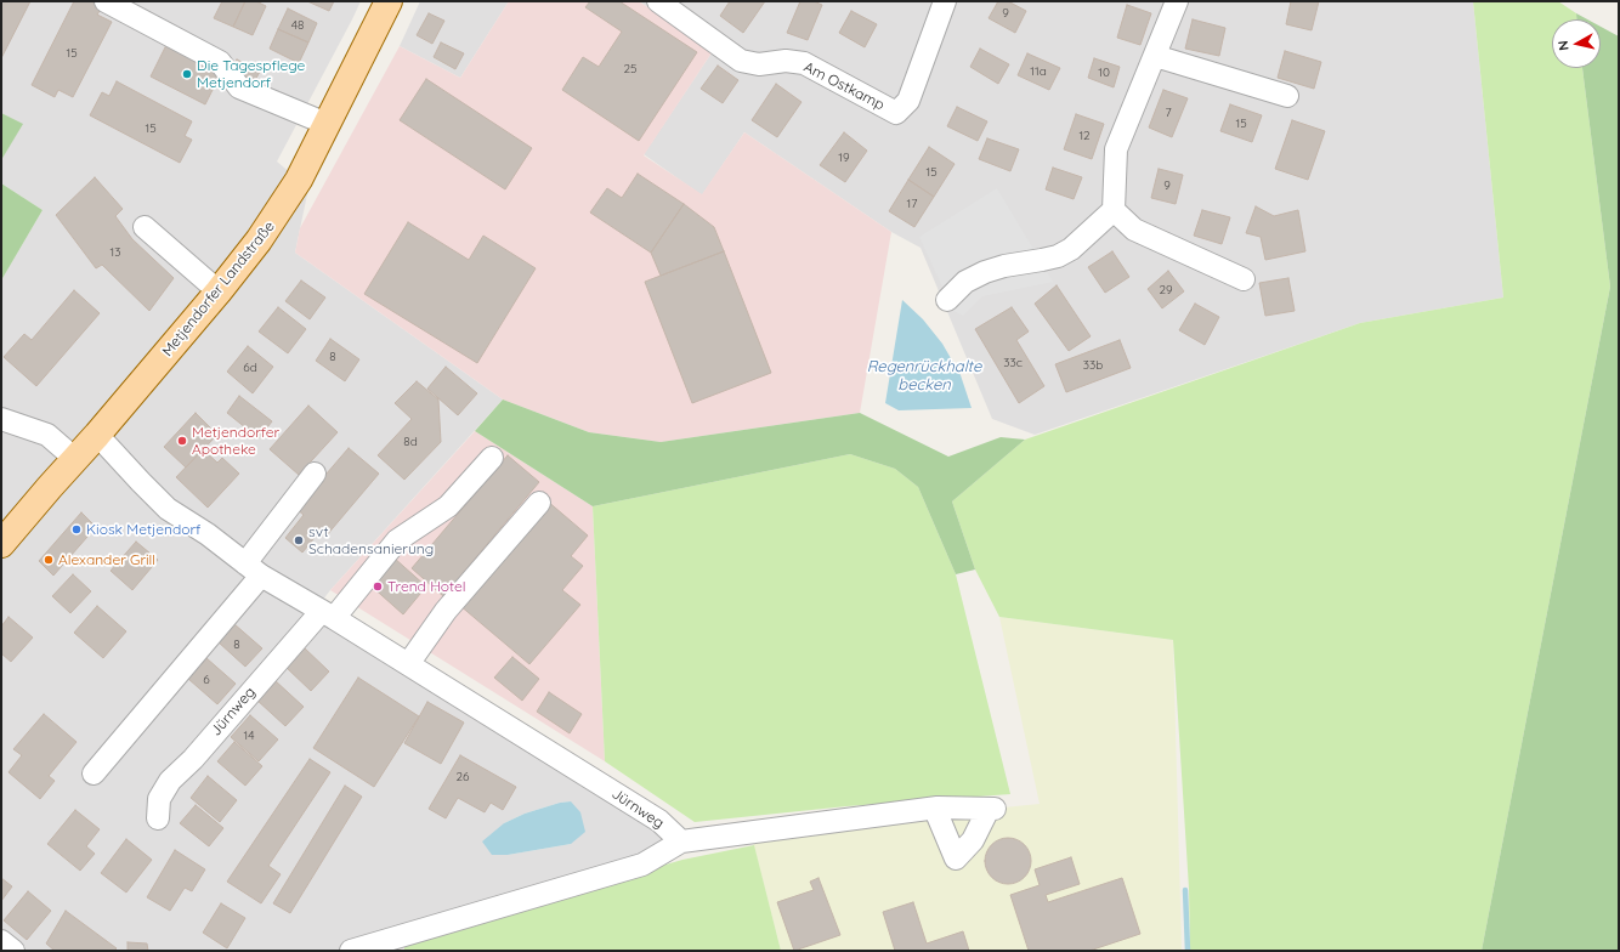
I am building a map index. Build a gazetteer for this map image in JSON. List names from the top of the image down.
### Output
{
  "streets": {
    "main road": ["Metjendorfer Landstraße"],
    "street": ["Am Ostkamp", "Jürnweg"]
  },
  "crossings": [
    ["Metjendorfer Landstraße", "Jürnweg"]
  ],
  "water": ["Regenrückhalte becken"],
  "places": [
    "Die Tagespflege Metjendorf",
    "Metjendorfer Apotheke",
    "Kiosk Metjendorf",
    "svt Schadensanierung",
    "Alexander Grill",
    "Trend Hotel"
  ],
  "house_numbers": [
    "9",
    "48",
    "15",
    "25",
    "11a",
    "10",
    "7",
    "15",
    "15",
    "12",
    "19",
    "15",
    "9",
    "17",
    "13",
    "29",
    "8",
    "33c",
    "33b",
    "6d",
    "8d",
    "8",
    "6",
    "14",
    "26"
  ],
  "north": "left"
}
